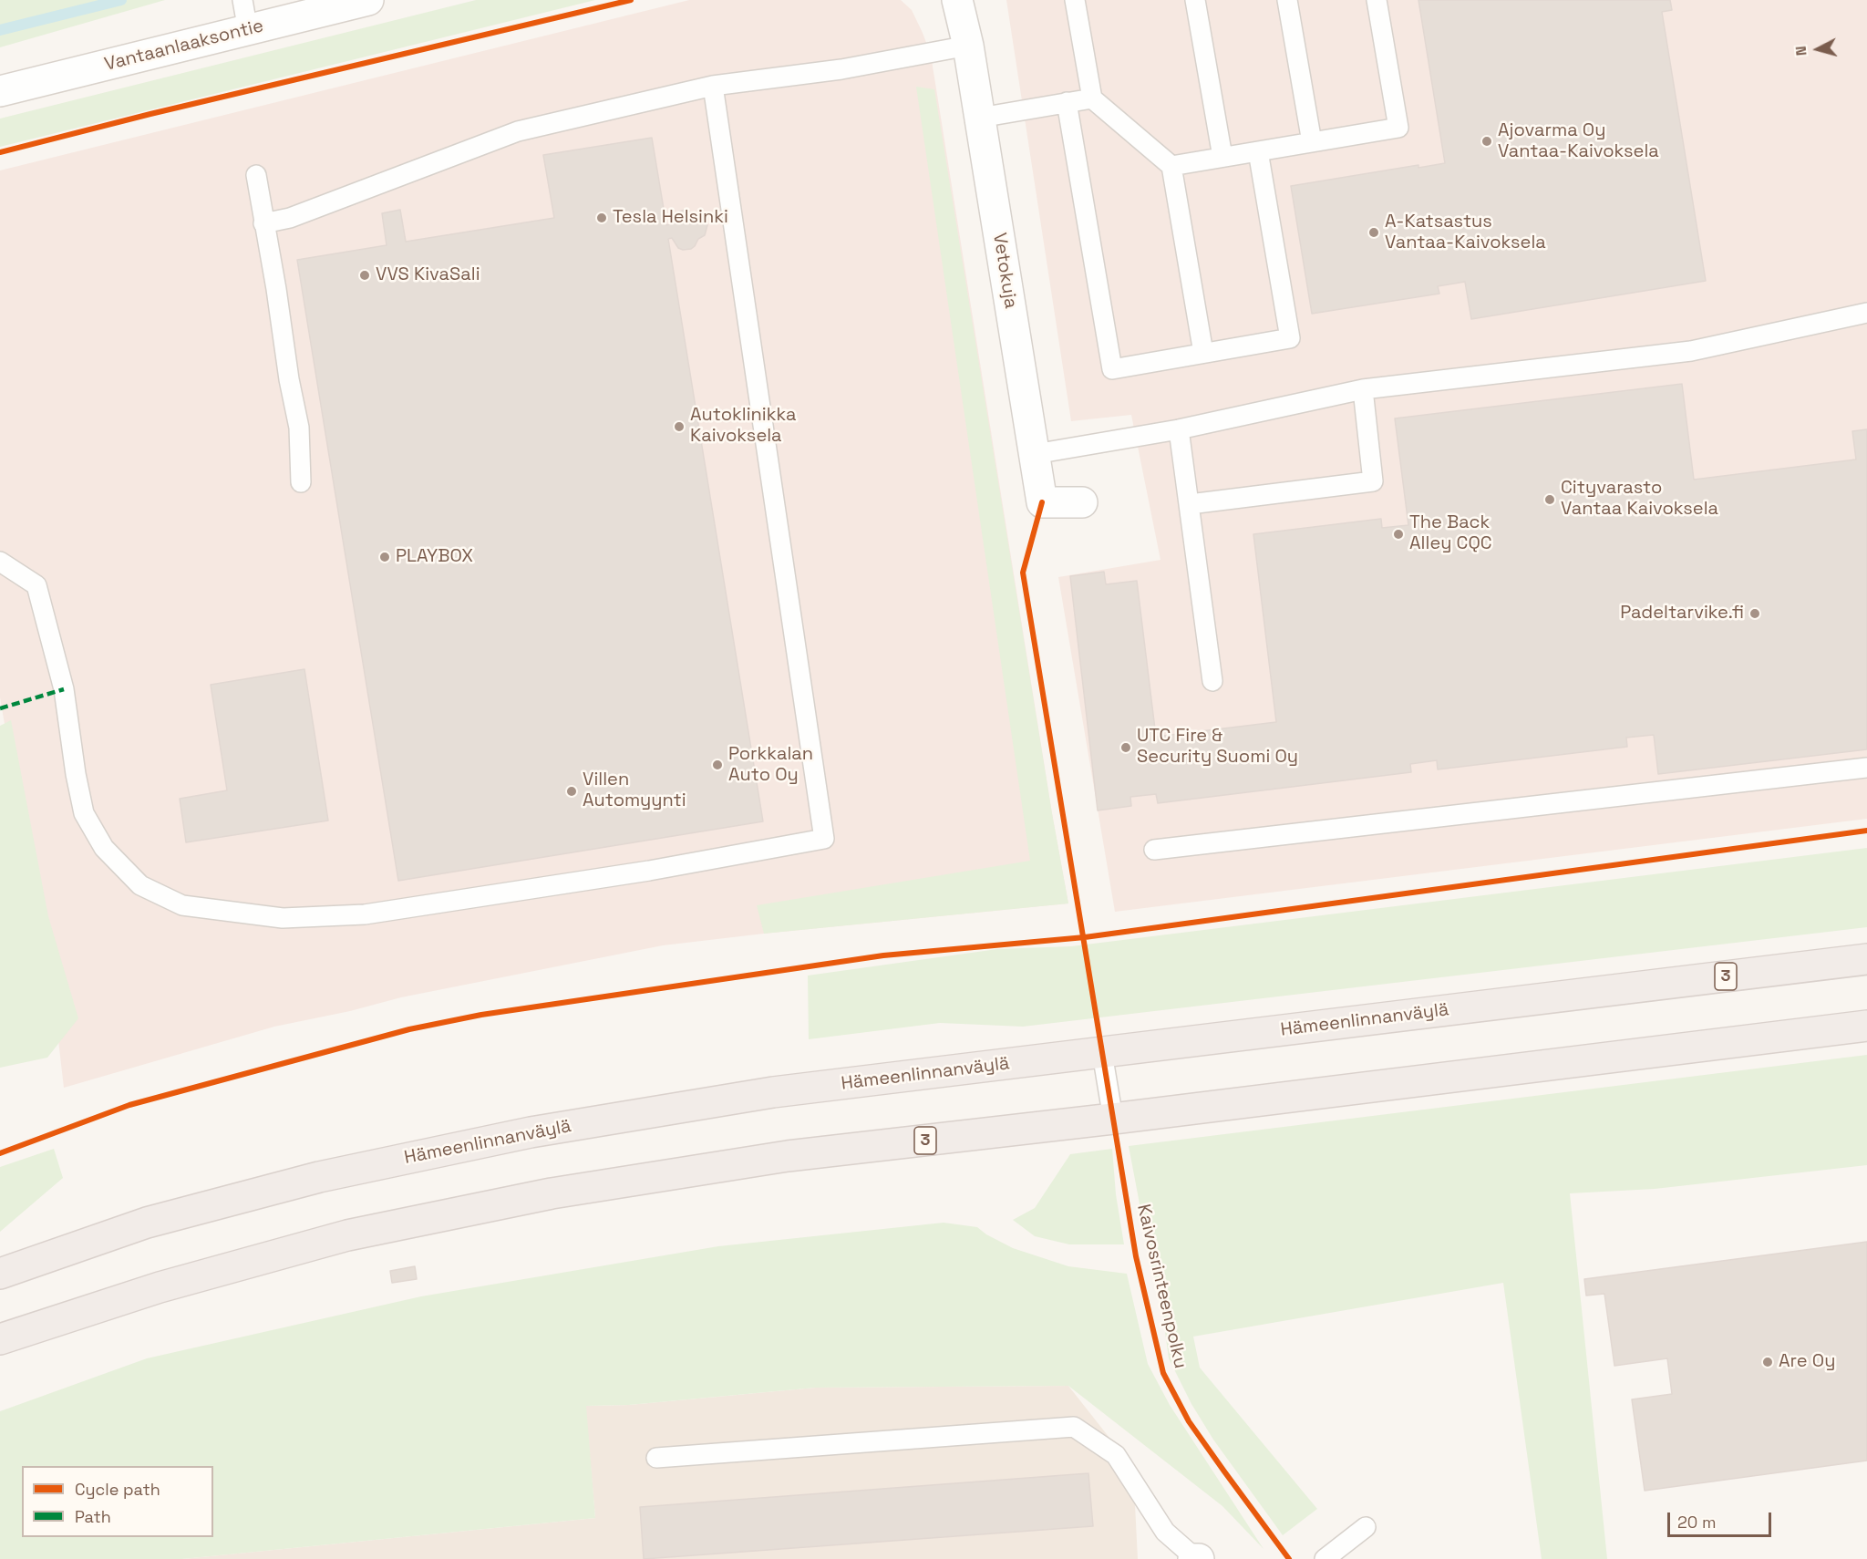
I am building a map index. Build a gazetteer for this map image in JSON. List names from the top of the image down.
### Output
{
  "streets": {
    "highway": ["3", "Hämeenlinnanväylä"],
    "street": ["Vantaanlaaksontie", "Vetokuja"],
    "cycle path": ["Kaivosrinteenpolku"]
  },
  "places": [
    "Ajovarma Oy Vantaa-Kaivoksela",
    "Tesla Helsinki",
    "A-Katsastus Vantaa-Kaivoksela",
    "VVS KivaSali",
    "Autoklinikka Kaivoksela",
    "Cityvarasto Vantaa Kaivoksela",
    "The Back Alley CQC",
    "PLAYBOX",
    "Padeltarvike.fi",
    "UTC Fire & Security Suomi Oy",
    "Porkkalan Auto Oy",
    "Villen Automyynti",
    "Are Oy"
  ],
  "legend": ["Cycle path", "Path"],
  "scale_bar": "20 m",
  "north": "left"
}
